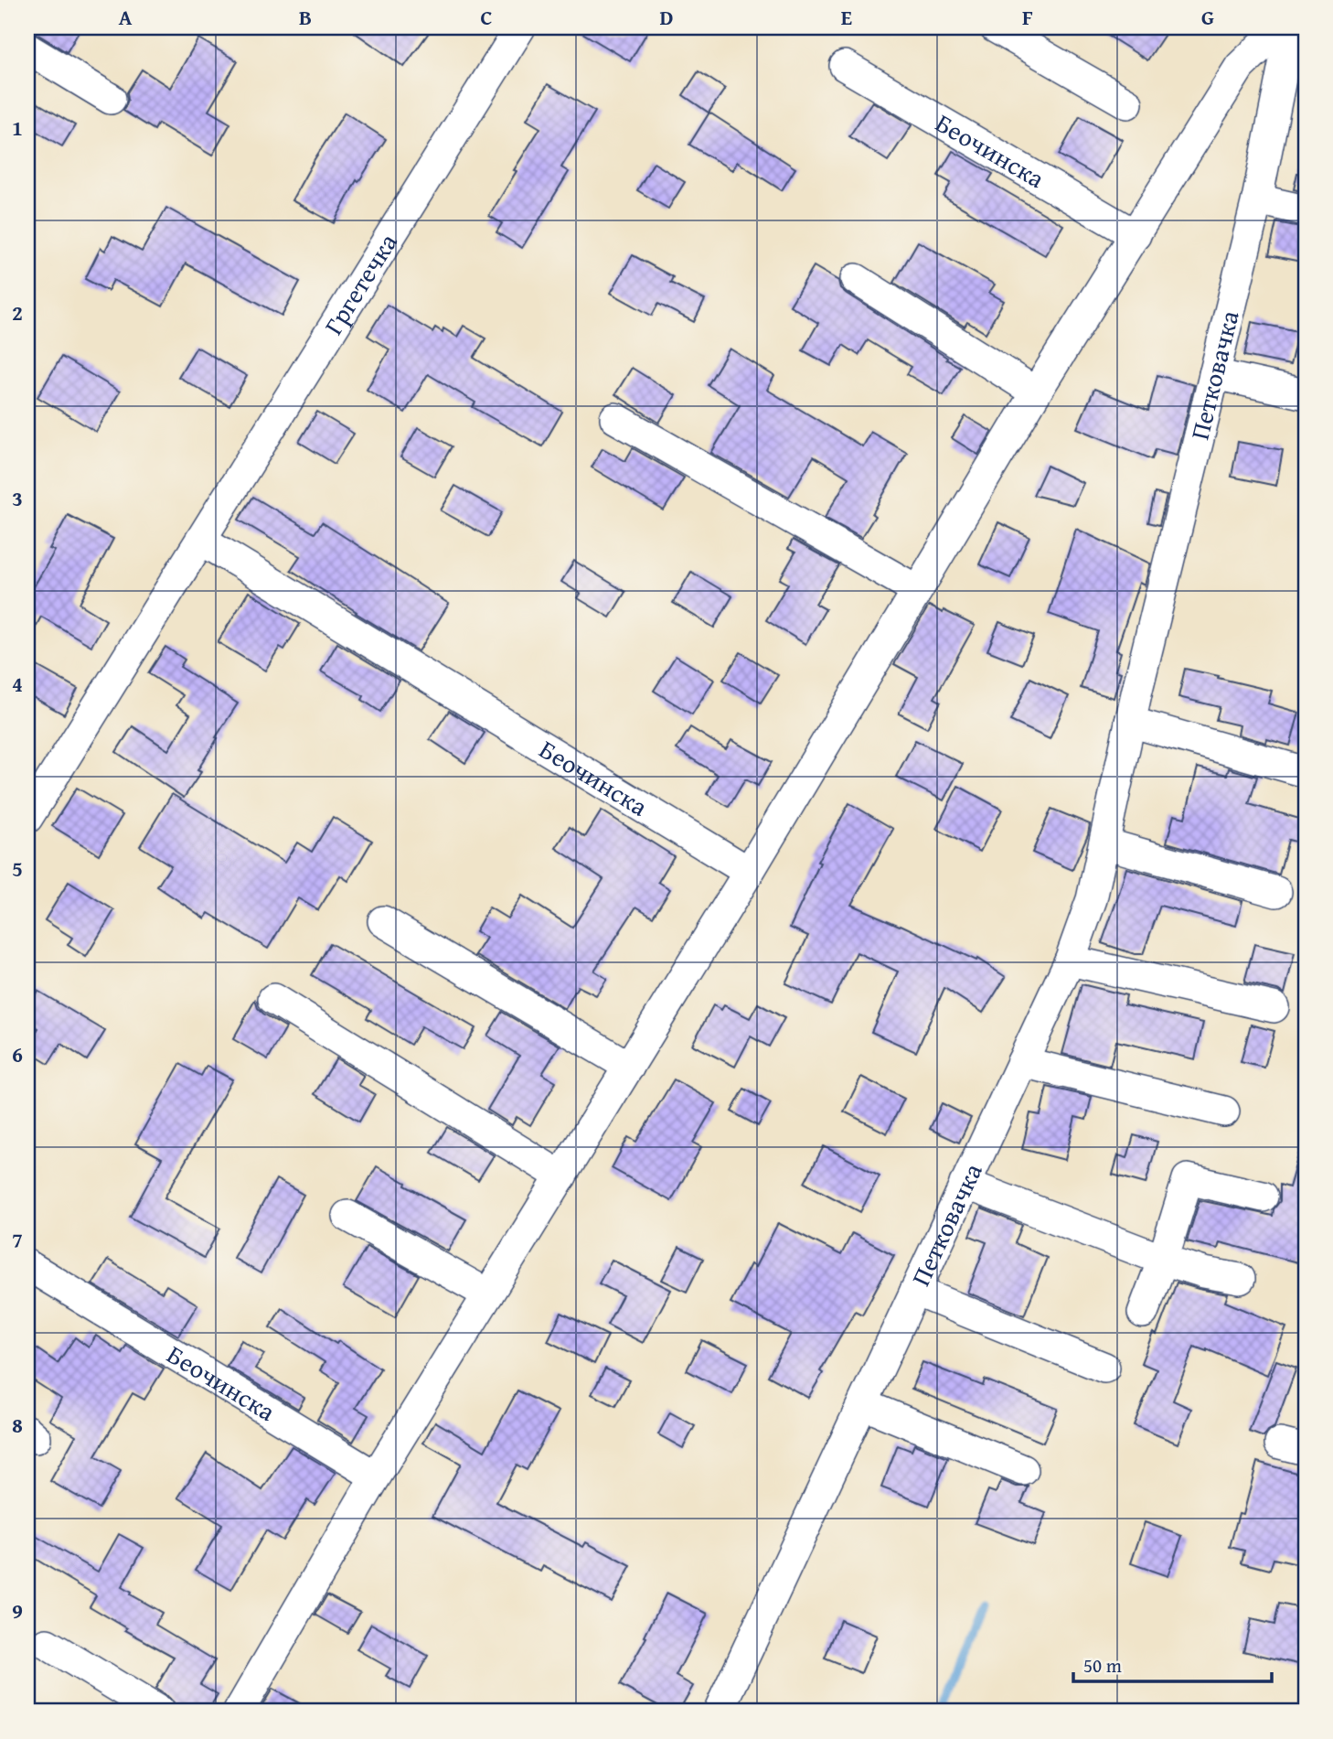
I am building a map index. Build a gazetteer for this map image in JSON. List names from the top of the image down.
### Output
{
  "streets": {
    "street": ["Беочинска", "Гргетечка", "Петковачка"]
  },
  "crossings": [
    ["Беочинска", "Гргетечка"]
  ],
  "scale_bar": "50 m",
  "grid": {
    "columns": [
      "A",
      "B",
      "C",
      "D",
      "E",
      "F",
      "G"
    ],
    "rows": [
      "1",
      "2",
      "3",
      "4",
      "5",
      "6",
      "7",
      "8",
      "9"
    ]
  }
}
